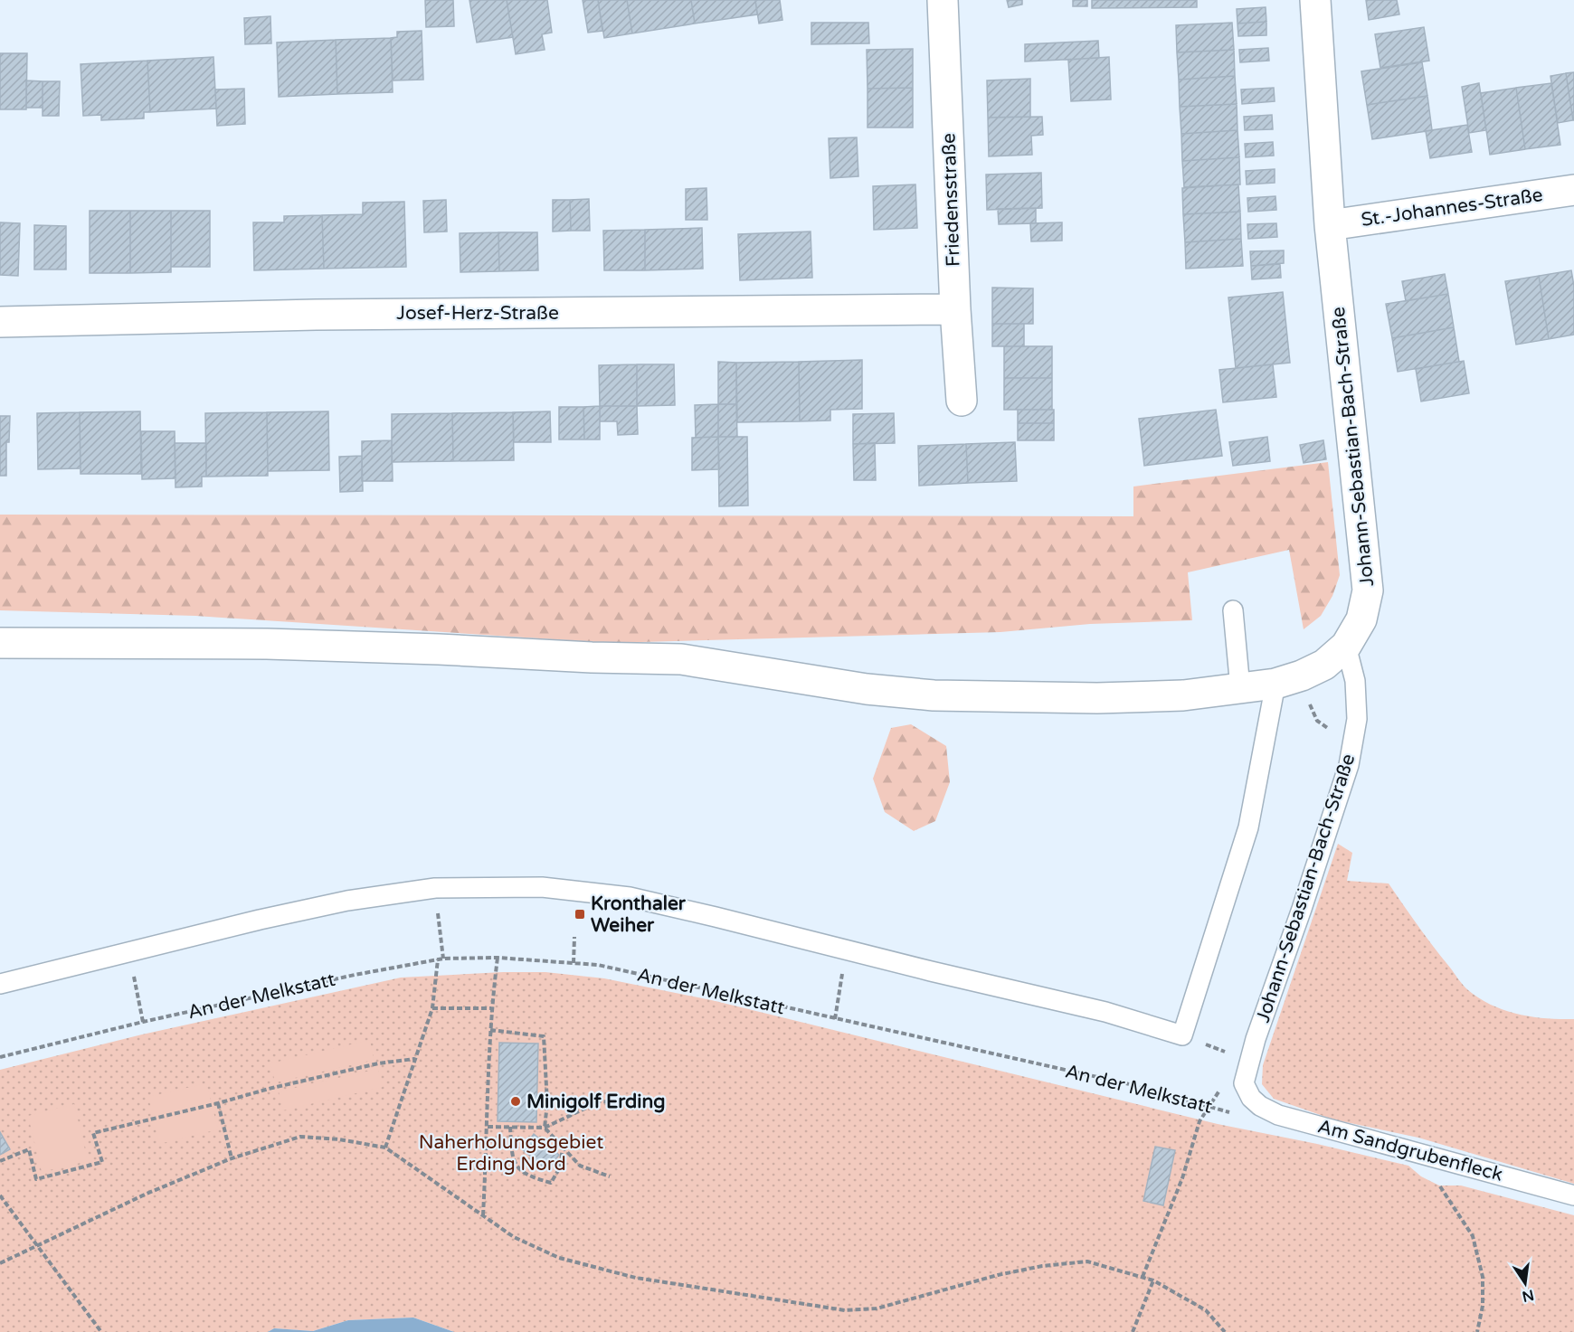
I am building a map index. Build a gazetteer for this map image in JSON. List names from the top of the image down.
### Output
{
  "streets": {
    "street": [
      "Friedensstraße",
      "St.-Johannes-Straße",
      "Josef-Herz-Straße",
      "Johann-Sebastian-Bach-Straße"
    ],
    "lane": ["Am Sandgrubenfleck"],
    "path": ["An der Melkstatt"]
  },
  "crossings": [
    ["Friedensstraße", "Josef-Herz-Straße"],
    ["St.-Johannes-Straße", "Johann-Sebastian-Bach-Straße"],
    ["Johann-Sebastian-Bach-Straße", "Am Sandgrubenfleck"]
  ],
  "parks": ["Naherholungsgebiet Erding Nord"],
  "places": {
    "transit": ["Kronthaler Weiher"],
    "other": ["Minigolf Erding"]
  },
  "north": "bottom"
}
